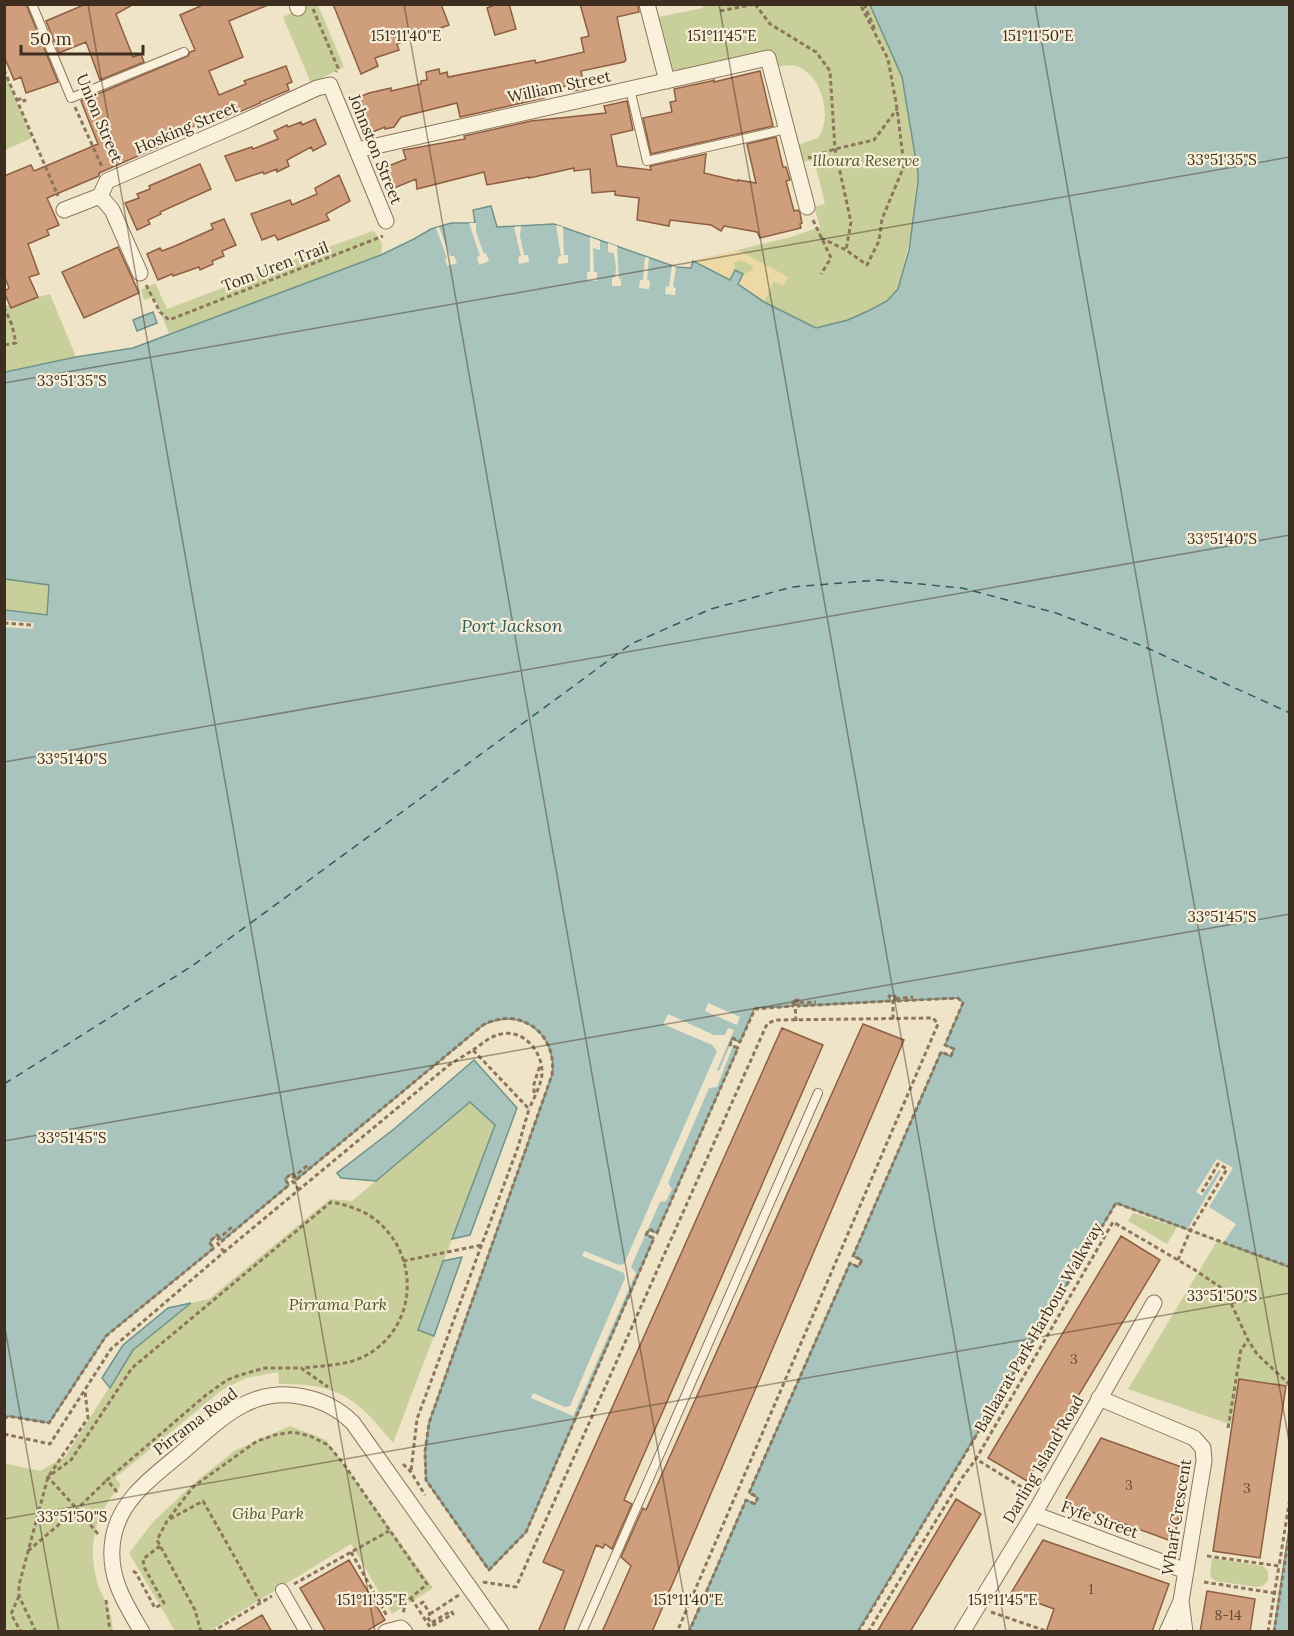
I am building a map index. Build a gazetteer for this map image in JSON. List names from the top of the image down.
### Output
{
  "streets": {
    "street": [
      "William Street",
      "Hosking Street",
      "Johnston Street",
      "Pirrama Road",
      "Darling Island Road",
      "Wharf Crescent",
      "Fyfe Street"
    ],
    "lane": ["Union Street"],
    "path": ["Tom Uren Trail", "Ballaarat Park Harbour Walkway"]
  },
  "crossings": [
    ["William Street", "Johnston Street"],
    ["Union Street", "Hosking Street"],
    ["Hosking Street", "Johnston Street"],
    ["Johnston Street", "Tom Uren Trail"],
    ["Darling Island Road", "Wharf Crescent"],
    ["Darling Island Road", "Fyfe Street"],
    ["Wharf Crescent", "Fyfe Street"]
  ],
  "water": ["Port Jackson"],
  "parks": ["Illoura Reserve", "Pirrama Park", "Giba Park"],
  "house_numbers": [
    "3",
    "3",
    "3",
    "1",
    "8-14"
  ],
  "scale_bar": "50 m",
  "coordinates": [
    "151°11'50\"E",
    "151°11'40\"E",
    "151°11'45\"E",
    "33°51'35\"S",
    "33°51'40\"S",
    "33°51'45\"S",
    "33°51'50\"S",
    "151°11'35\"E"
  ]
}
